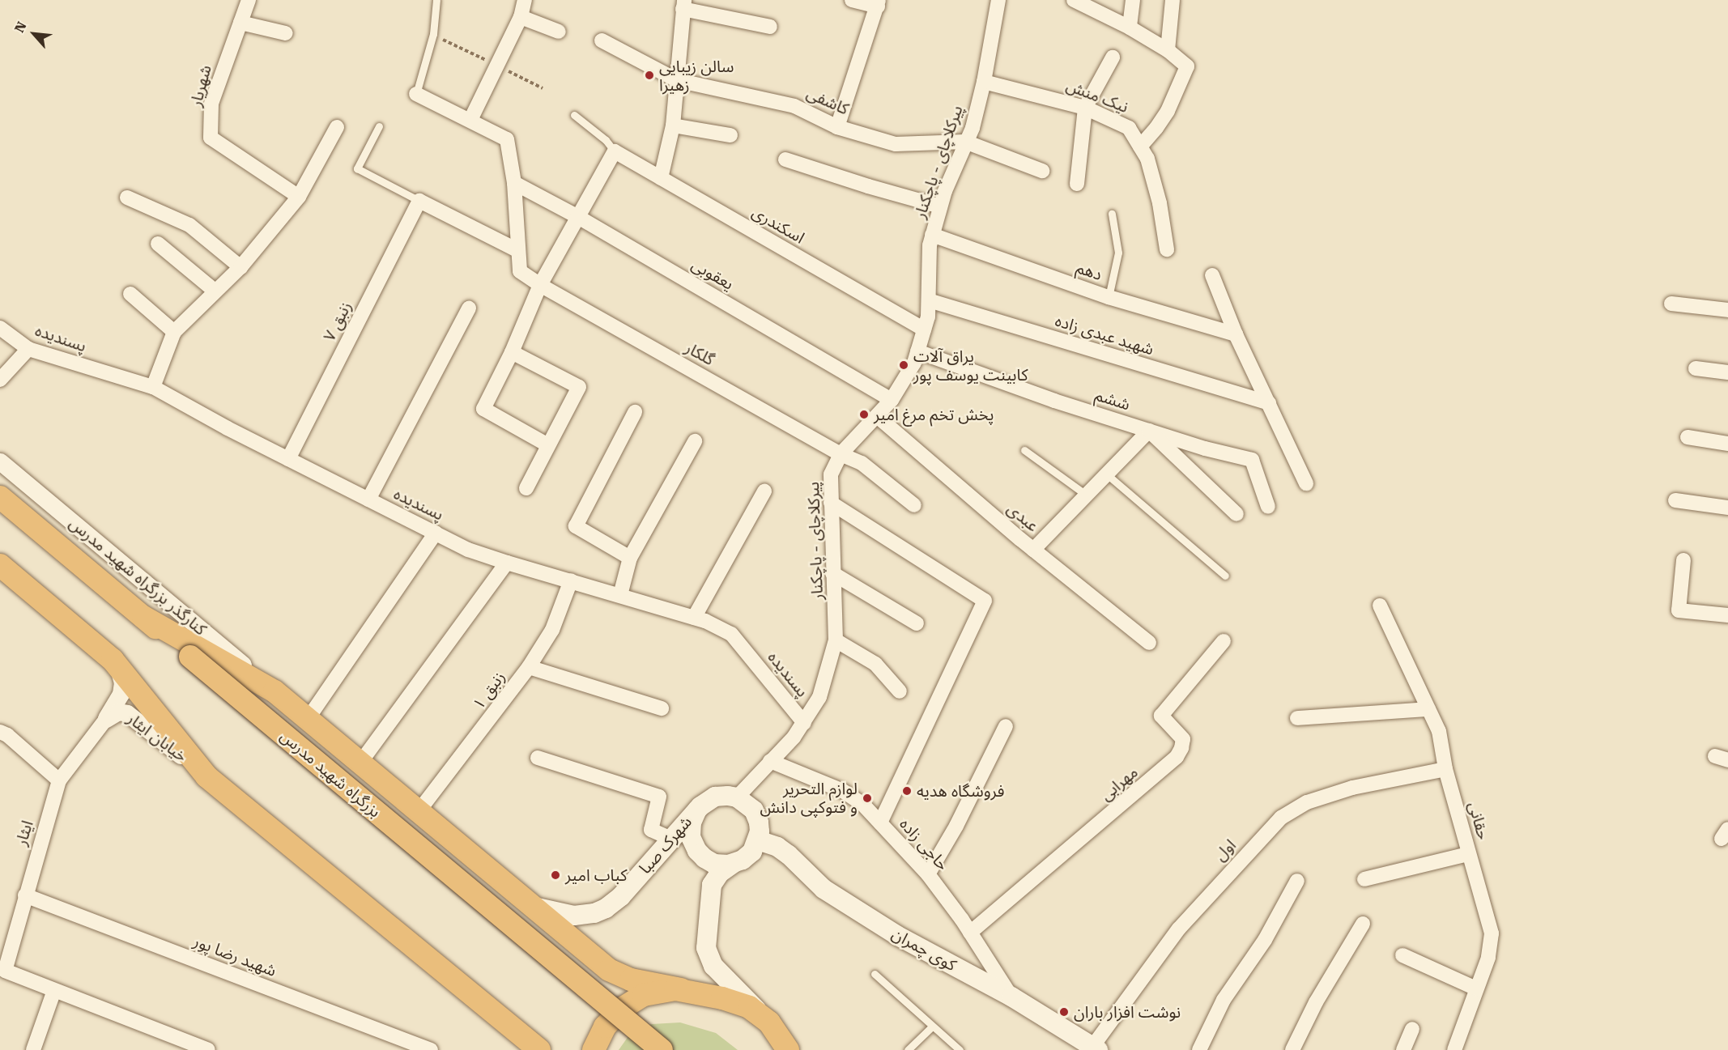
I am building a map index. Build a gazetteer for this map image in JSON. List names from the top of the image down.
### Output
{
  "streets": {
    "highway": ["بزرگراه شهید مدرس"],
    "main road": ["شهرک صبا", "کوی چمران"],
    "street": [
      "شهریار",
      "نیک منش",
      "کاشفی",
      "پیرکلاچای - پاچکنار",
      "اسکندری",
      "دهم",
      "یعقوبی",
      "زنبق ۷",
      "شهید عبدی زاده",
      "پسندیده",
      "گلکار",
      "ششم",
      "عبدی",
      "کنارگذر بزرگراه شهید مدرس",
      "زنبق ۱",
      "خیابان ایثار",
      "مهرابی",
      "حقانی",
      "ایثار",
      "حاجی زاده",
      "اول",
      "شهید رضا پور"
    ]
  },
  "crossings": [
    ["نیک منش", "پیرکلاچای - پاچکنار"],
    ["کاشفی", "پیرکلاچای - پاچکنار"],
    ["پیرکلاچای - پاچکنار", "اسکندری"],
    ["پیرکلاچای - پاچکنار", "دهم"],
    ["پیرکلاچای - پاچکنار", "یعقوبی"],
    ["پیرکلاچای - پاچکنار", "شهید عبدی زاده"],
    ["پیرکلاچای - پاچکنار", "پسندیده"],
    ["پیرکلاچای - پاچکنار", "گلکار"],
    ["پیرکلاچای - پاچکنار", "ششم"],
    ["پیرکلاچای - پاچکنار", "عبدی"],
    ["پیرکلاچای - پاچکنار", "حاجی زاده"],
    ["پیرکلاچای - پاچکنار", "شهرک صبا"],
    ["پیرکلاچای - پاچکنار", "کوی چمران"],
    ["یعقوبی", "گلکار"],
    ["زنبق ۷", "پسندیده"],
    ["پسندیده", "زنبق ۱"],
    ["کنارگذر بزرگراه شهید مدرس", "بزرگراه شهید مدرس"],
    ["زنبق ۱", "بزرگراه شهید مدرس"],
    ["خیابان ایثار", "ایثار"],
    ["بزرگراه شهید مدرس", "شهرک صبا"],
    ["مهرابی", "حاجی زاده"],
    ["حقانی", "اول"],
    ["ایثار", "شهید رضا پور"],
    ["حاجی زاده", "کوی چمران"],
    ["شهرک صبا", "کوی چمران"],
    ["اول", "کوی چمران"]
  ],
  "places": [
    "سالن زیبایی زهیرا",
    "یراق آلات کابینت یوسف پور",
    "پخش تخم مرغ امیر",
    "فروشگاه هدیه",
    "لوازم التحریر و فتوکپی دانش",
    "کباب امیر",
    "نوشت افزار باران"
  ],
  "north": "top left"
}
